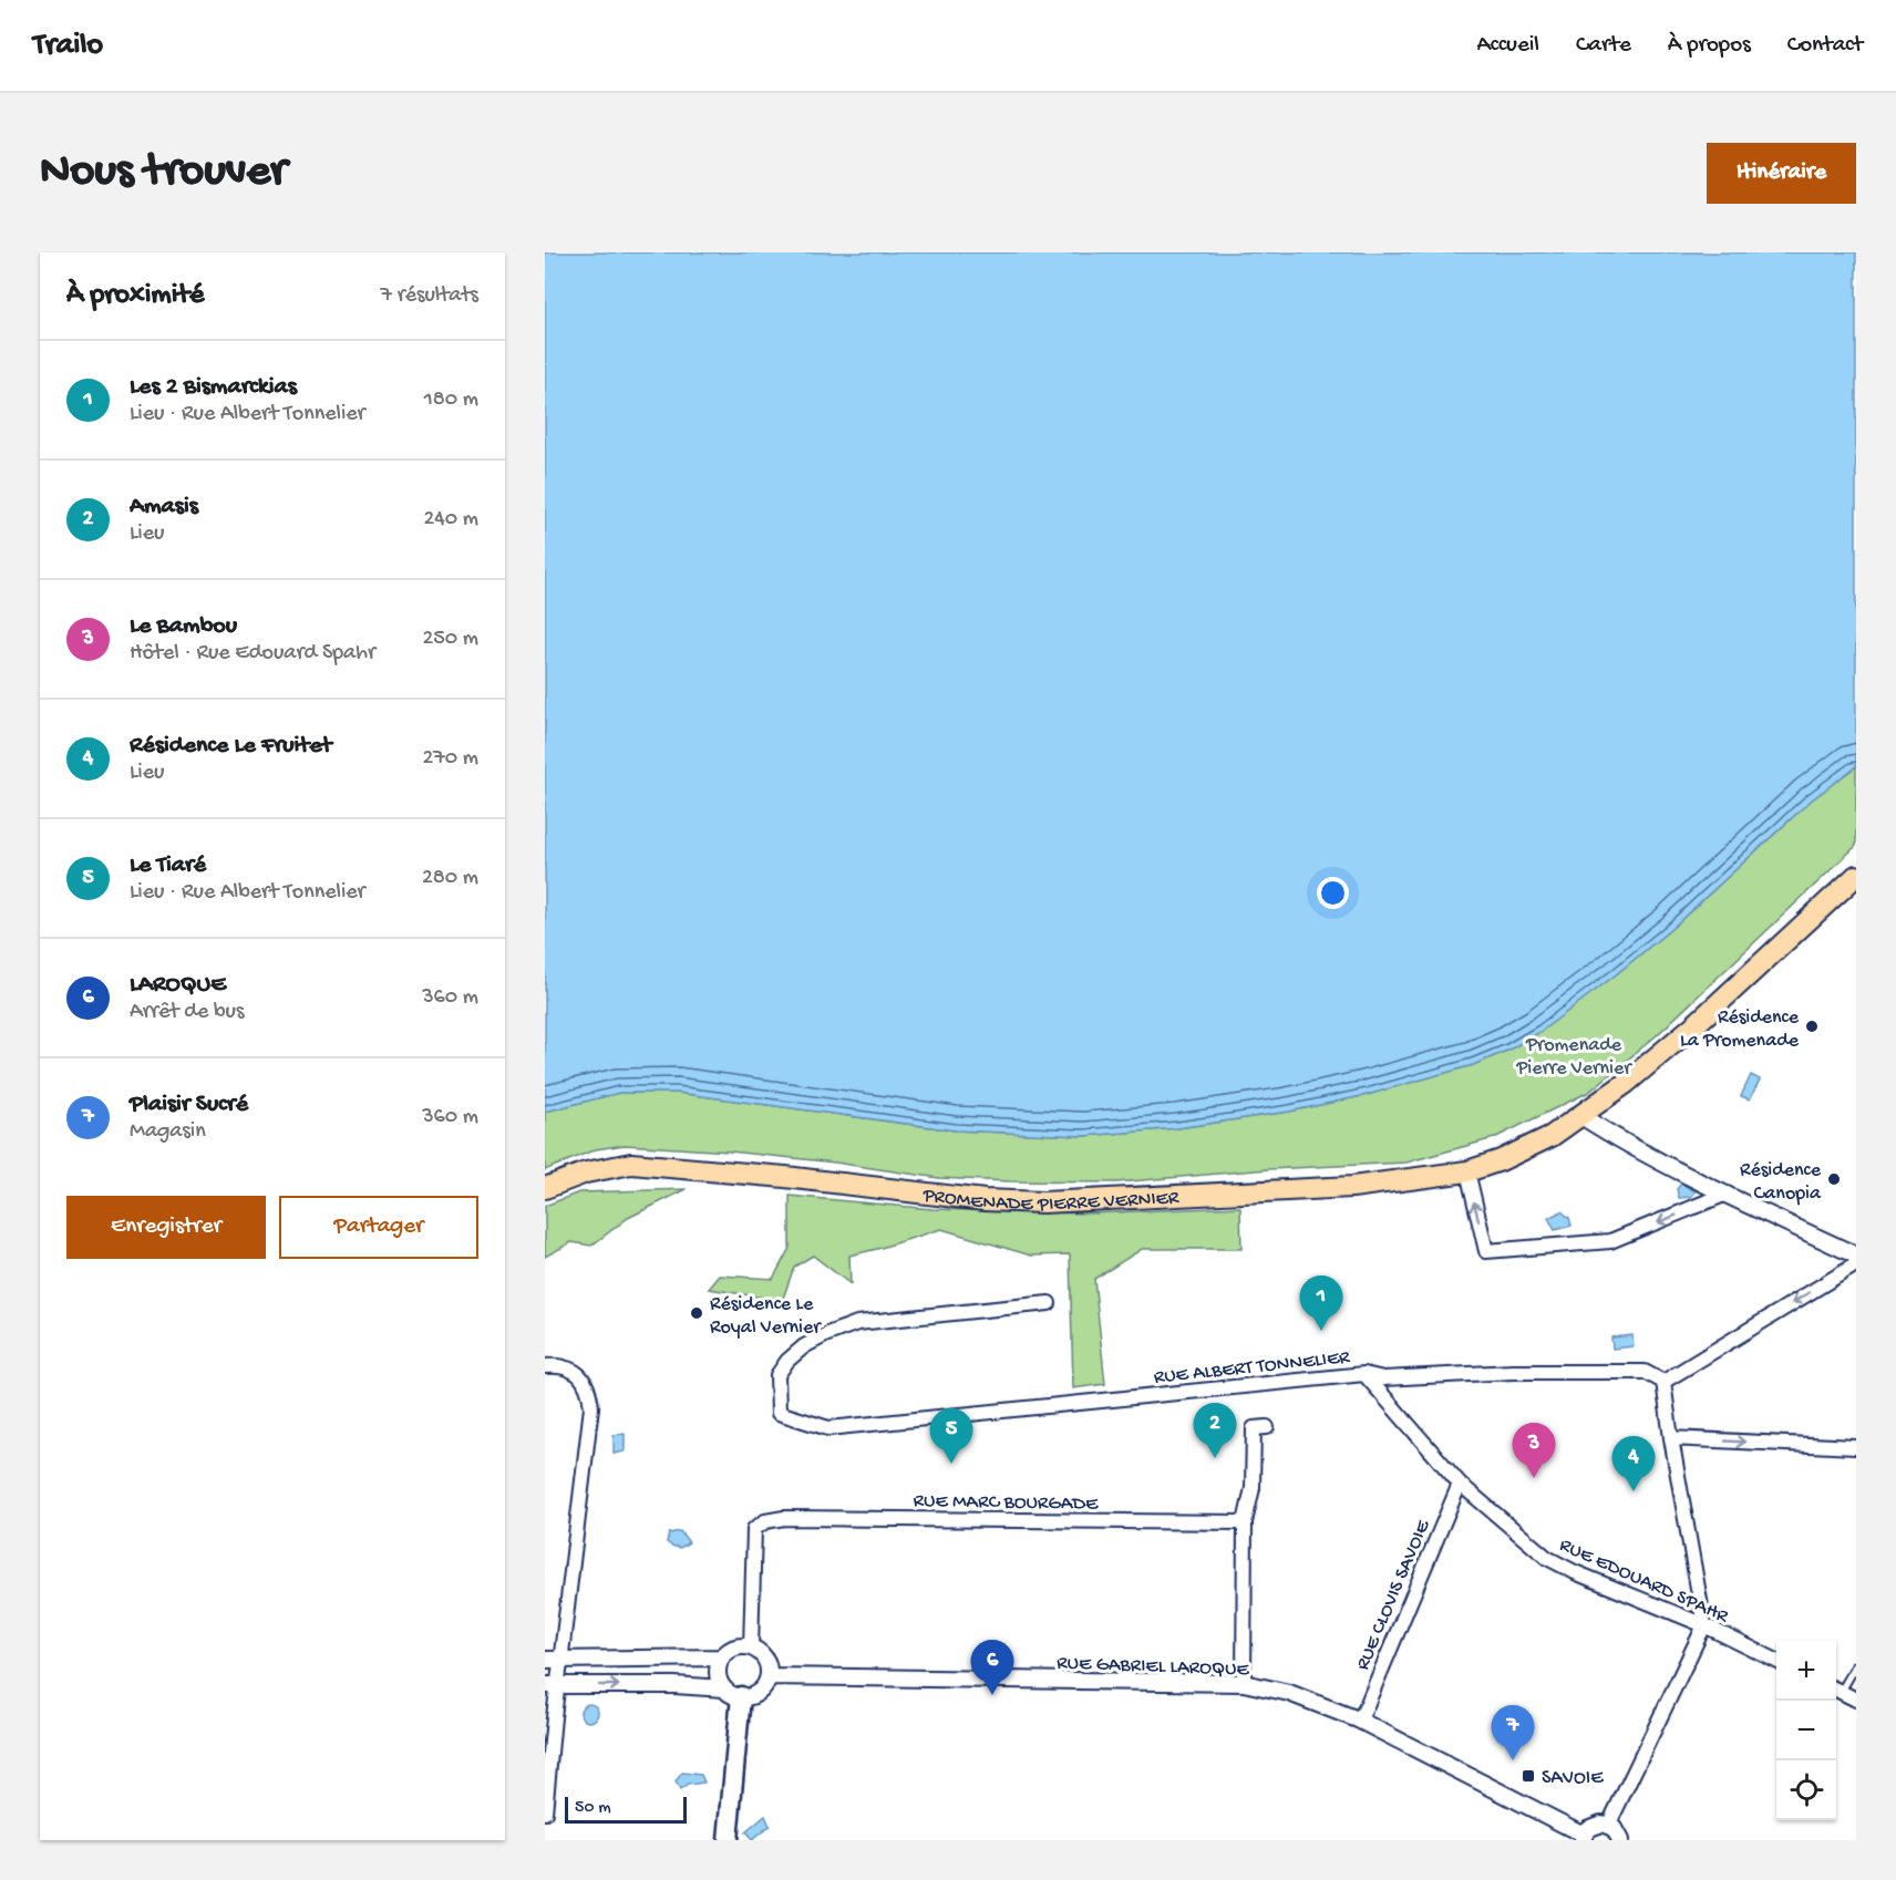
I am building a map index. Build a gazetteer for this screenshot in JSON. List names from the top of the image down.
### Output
{
  "streets": {
    "main road": ["PROMENADE PIERRE VERNIER"],
    "street": [
      "RUE ALBERT TONNELIER",
      "RUE MARC BOURGADE",
      "RUE EDOUARD SPAHR",
      "RUE CLOVIS SAVOIE",
      "RUE GABRIEL LAROQUE"
    ]
  },
  "crossings": [
    ["RUE ALBERT TONNELIER", "RUE EDOUARD SPAHR"],
    ["RUE MARC BOURGADE", "RUE GABRIEL LAROQUE"],
    ["RUE EDOUARD SPAHR", "RUE CLOVIS SAVOIE"],
    ["RUE CLOVIS SAVOIE", "RUE GABRIEL LAROQUE"]
  ],
  "parks": ["Promenade Pierre Vernier"],
  "places": {
    "other": ["Résidence La Promenade", "Résidence Canopia", "Résidence Le Royal Vernier"],
    "transit": ["SAVOIE"]
  },
  "scale_bar": "50 m",
  "page": {
    "header": "Trailo",
    "nav": [
      "Accueil",
      "Carte",
      "À propos",
      "Contact"
    ],
    "buttons": [
      "Itinéraire",
      ["Enregistrer", "Partager"]
    ],
    "title": "Nous trouver",
    "heading": ["À proximité", "7 résultats"],
    "list": [
      {
        "mark": "1",
        "name": "Les 2 Bismarckias",
        "note": "Lieu · Rue Albert Tonnelier",
        "value": "180 m"
      },
      {
        "mark": "2",
        "name": "Amasis",
        "note": "Lieu",
        "value": "240 m"
      },
      {
        "mark": "3",
        "name": "Le Bambou",
        "note": "Hôtel · Rue Edouard Spahr",
        "value": "250 m"
      },
      {
        "mark": "4",
        "name": "Résidence Le Fruitet",
        "note": "Lieu",
        "value": "270 m"
      },
      {
        "mark": "5",
        "name": "Le Tiaré",
        "note": "Lieu · Rue Albert Tonnelier",
        "value": "280 m"
      },
      {
        "mark": "6",
        "name": "LAROQUE",
        "note": "Arrêt de bus",
        "value": "360 m"
      },
      {
        "mark": "7",
        "name": "Plaisir Sucré",
        "note": "Magasin",
        "value": "360 m"
      }
    ],
    "pins": [
      "1",
      "2",
      "5",
      "3",
      "4",
      "6",
      "7"
    ],
    "map_buttons": ["+", "−"],
    "scale": "50 m"
  }
}
